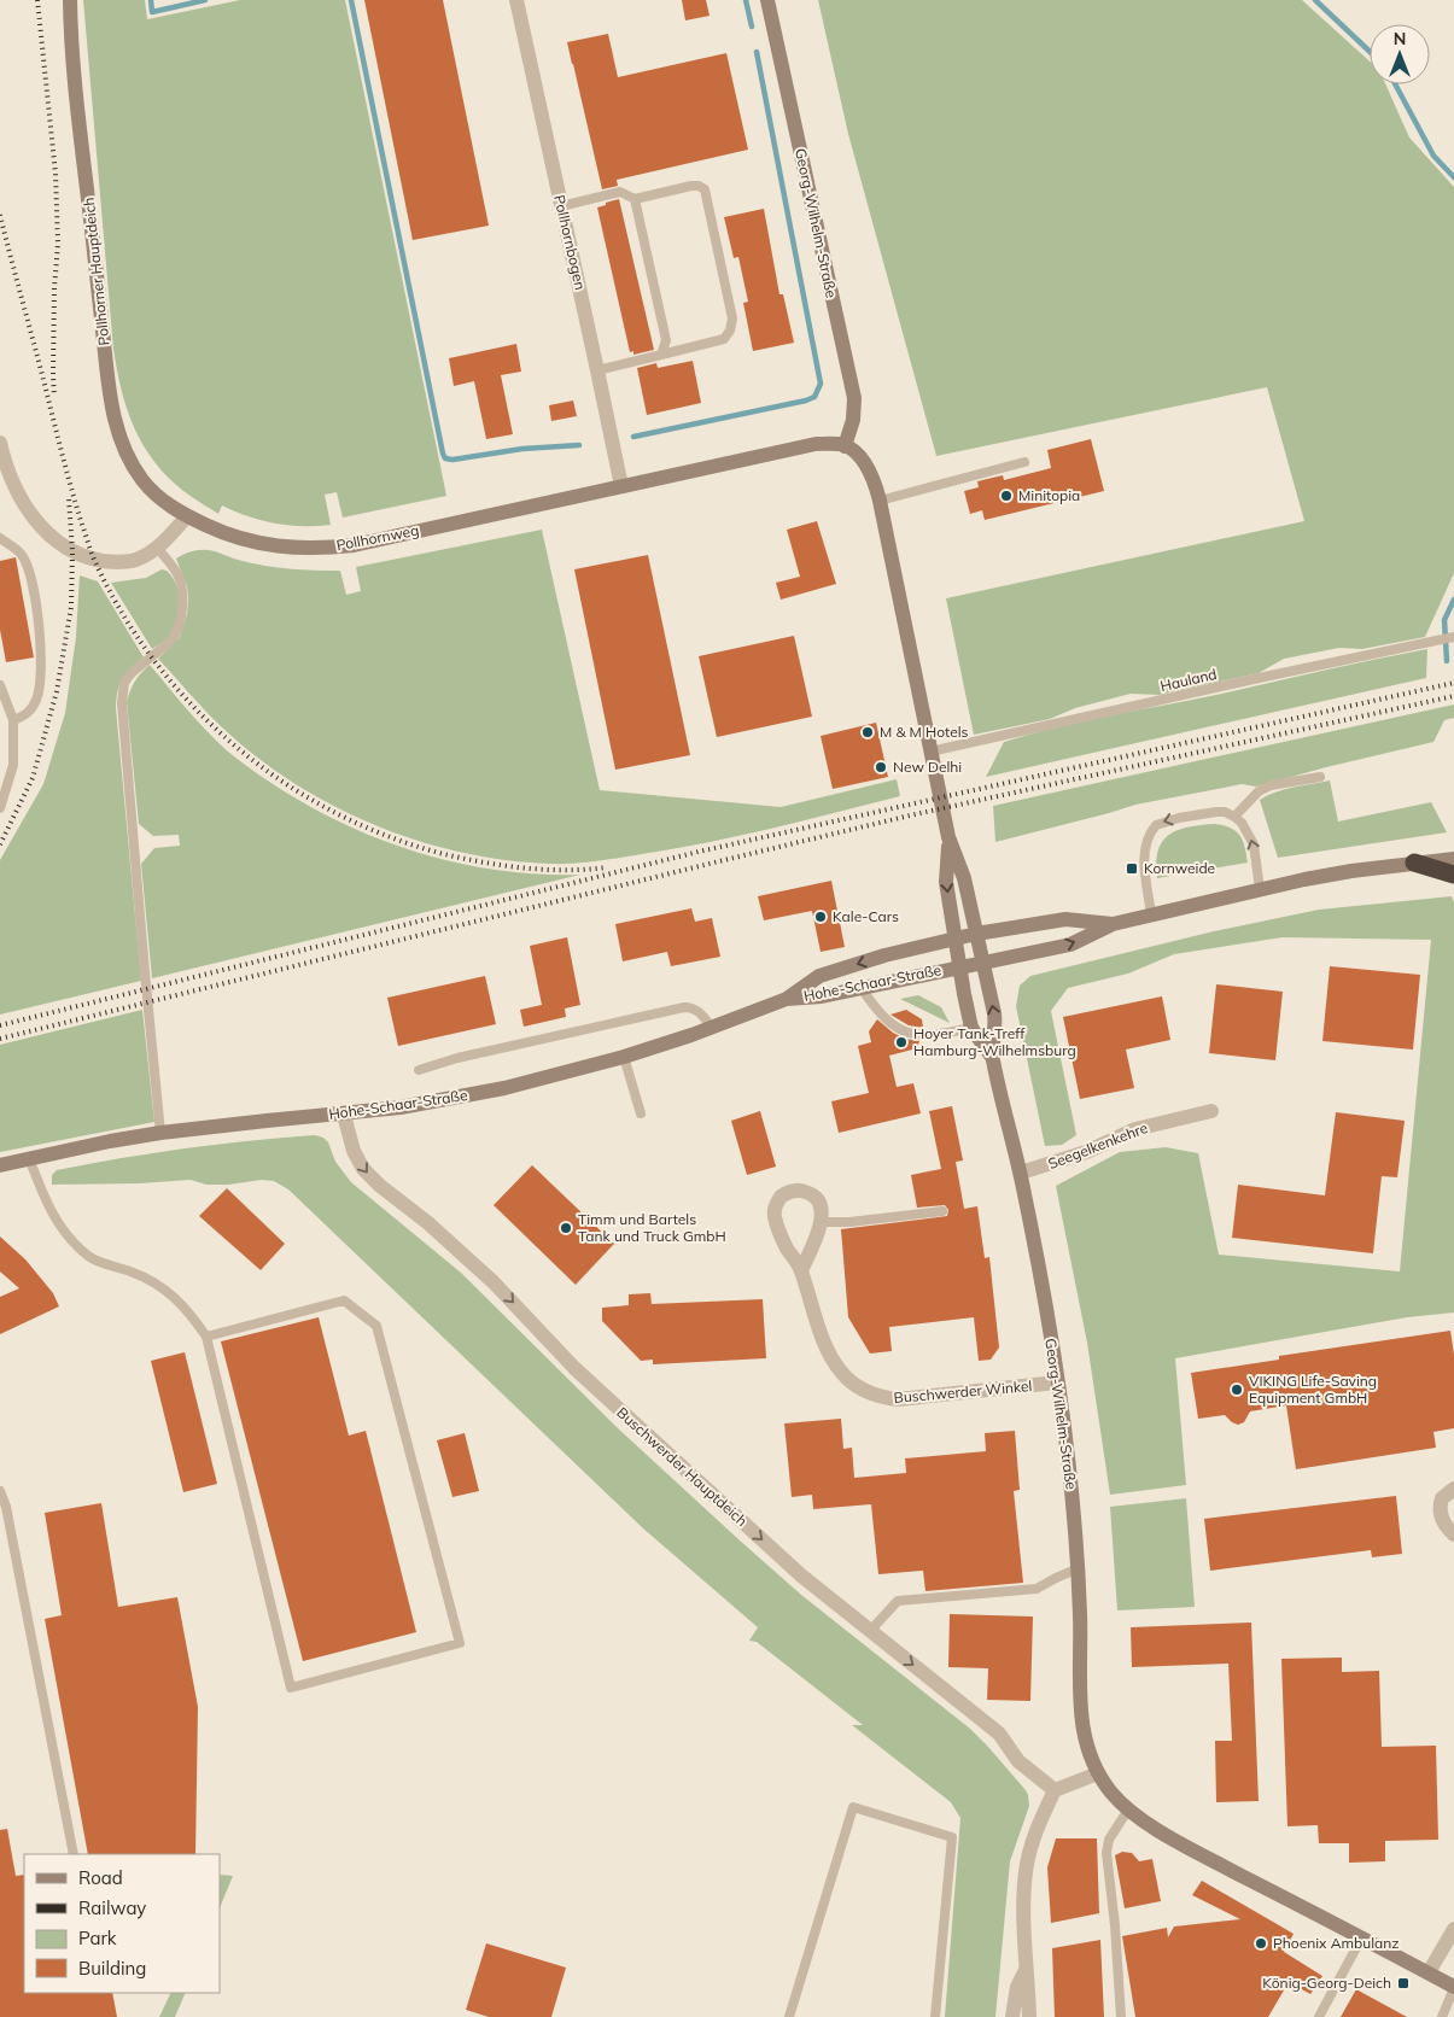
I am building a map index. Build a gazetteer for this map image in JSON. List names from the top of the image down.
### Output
{
  "streets": {
    "main road": [
      "Georg-Wilhelm-Straße",
      "Pollhorner Hauptdeich",
      "Pollhornweg",
      "Hohe-Schaar-Straße"
    ],
    "street": [
      "Pollhornbogen",
      "Seegelkenkehre",
      "Buschwerder Winkel",
      "Buschwerder Hauptdeich"
    ],
    "lane": ["Hauland"]
  },
  "crossings": [
    ["Georg-Wilhelm-Straße", "Pollhornweg"],
    ["Georg-Wilhelm-Straße", "Hauland"],
    ["Georg-Wilhelm-Straße", "Hohe-Schaar-Straße"],
    ["Georg-Wilhelm-Straße", "Seegelkenkehre"],
    ["Georg-Wilhelm-Straße", "Buschwerder Winkel"],
    ["Pollhornbogen", "Pollhornweg"],
    ["Pollhorner Hauptdeich", "Pollhornweg"],
    ["Hohe-Schaar-Straße", "Buschwerder Hauptdeich"]
  ],
  "one_way": ["Buschwerder Hauptdeich"],
  "places": {
    "other": [
      "Minitopia",
      "M & M Hotels",
      "New Delhi",
      "Kale-Cars",
      "Hoyer Tank-Treff Hamburg-Wilhelmsburg",
      "Timm und Bartels Tank und Truck GmbH",
      "VIKING Life-Saving Equipment GmbH",
      "Phoenix Ambulanz"
    ],
    "transit": ["Kornweide", "König-Georg-Deich"]
  },
  "legend": [
    "Road",
    "Railway",
    "Park",
    "Building"
  ],
  "north": "top"
}
